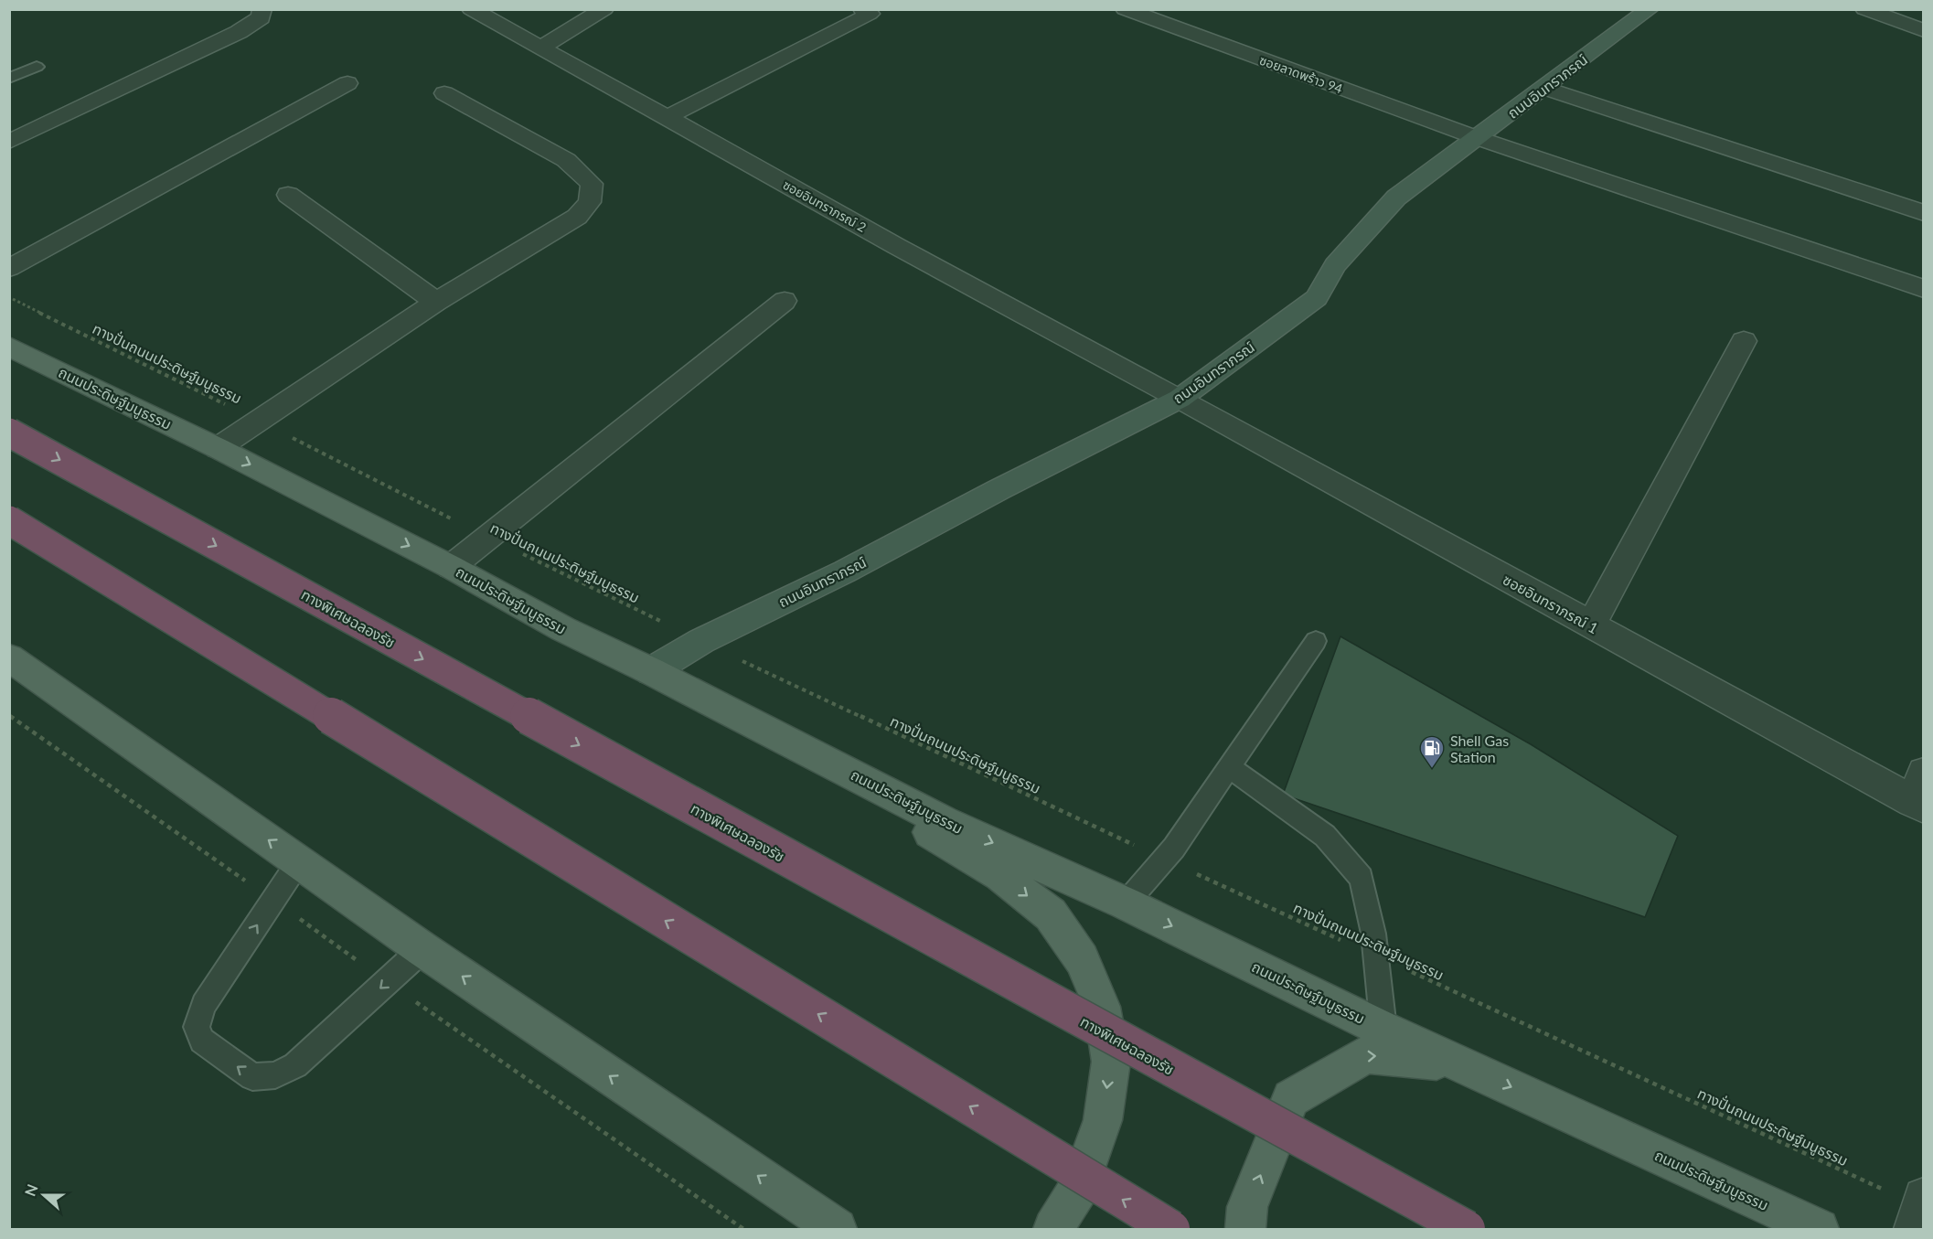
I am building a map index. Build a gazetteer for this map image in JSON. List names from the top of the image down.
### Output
{
  "streets": {
    "highway": ["ทางพิเศษฉลองรัช"],
    "main road": ["ถนนประดิษฐ์มนูธรรม"],
    "street": [
      "ซอยลาดพร้าว 94",
      "ถนนอินทราภรณ์",
      "ซอยอินทราภรณ์ 2",
      "ซอยอินทราภรณ์ 1"
    ],
    "path": ["ทางปั่นถนนประดิษฐ์มนูธรรม"]
  },
  "crossings": [
    ["ซอยลาดพร้าว 94", "ถนนอินทราภรณ์"],
    ["ถนนอินทราภรณ์", "ซอยอินทราภรณ์ 2"],
    ["ถนนอินทราภรณ์", "ทางปั่นถนนประดิษฐ์มนูธรรม"],
    ["ถนนอินทราภรณ์", "ถนนประดิษฐ์มนูธรรม"],
    ["ถนนอินทราภรณ์", "ซอยอินทราภรณ์ 1"],
    ["ซอยอินทราภรณ์ 2", "ซอยอินทราภรณ์ 1"]
  ],
  "one_way": ["ถนนประดิษฐ์มนูธรรม"],
  "places": {
    "fuel station": ["Shell Gas Station"]
  },
  "north": "left"
}
